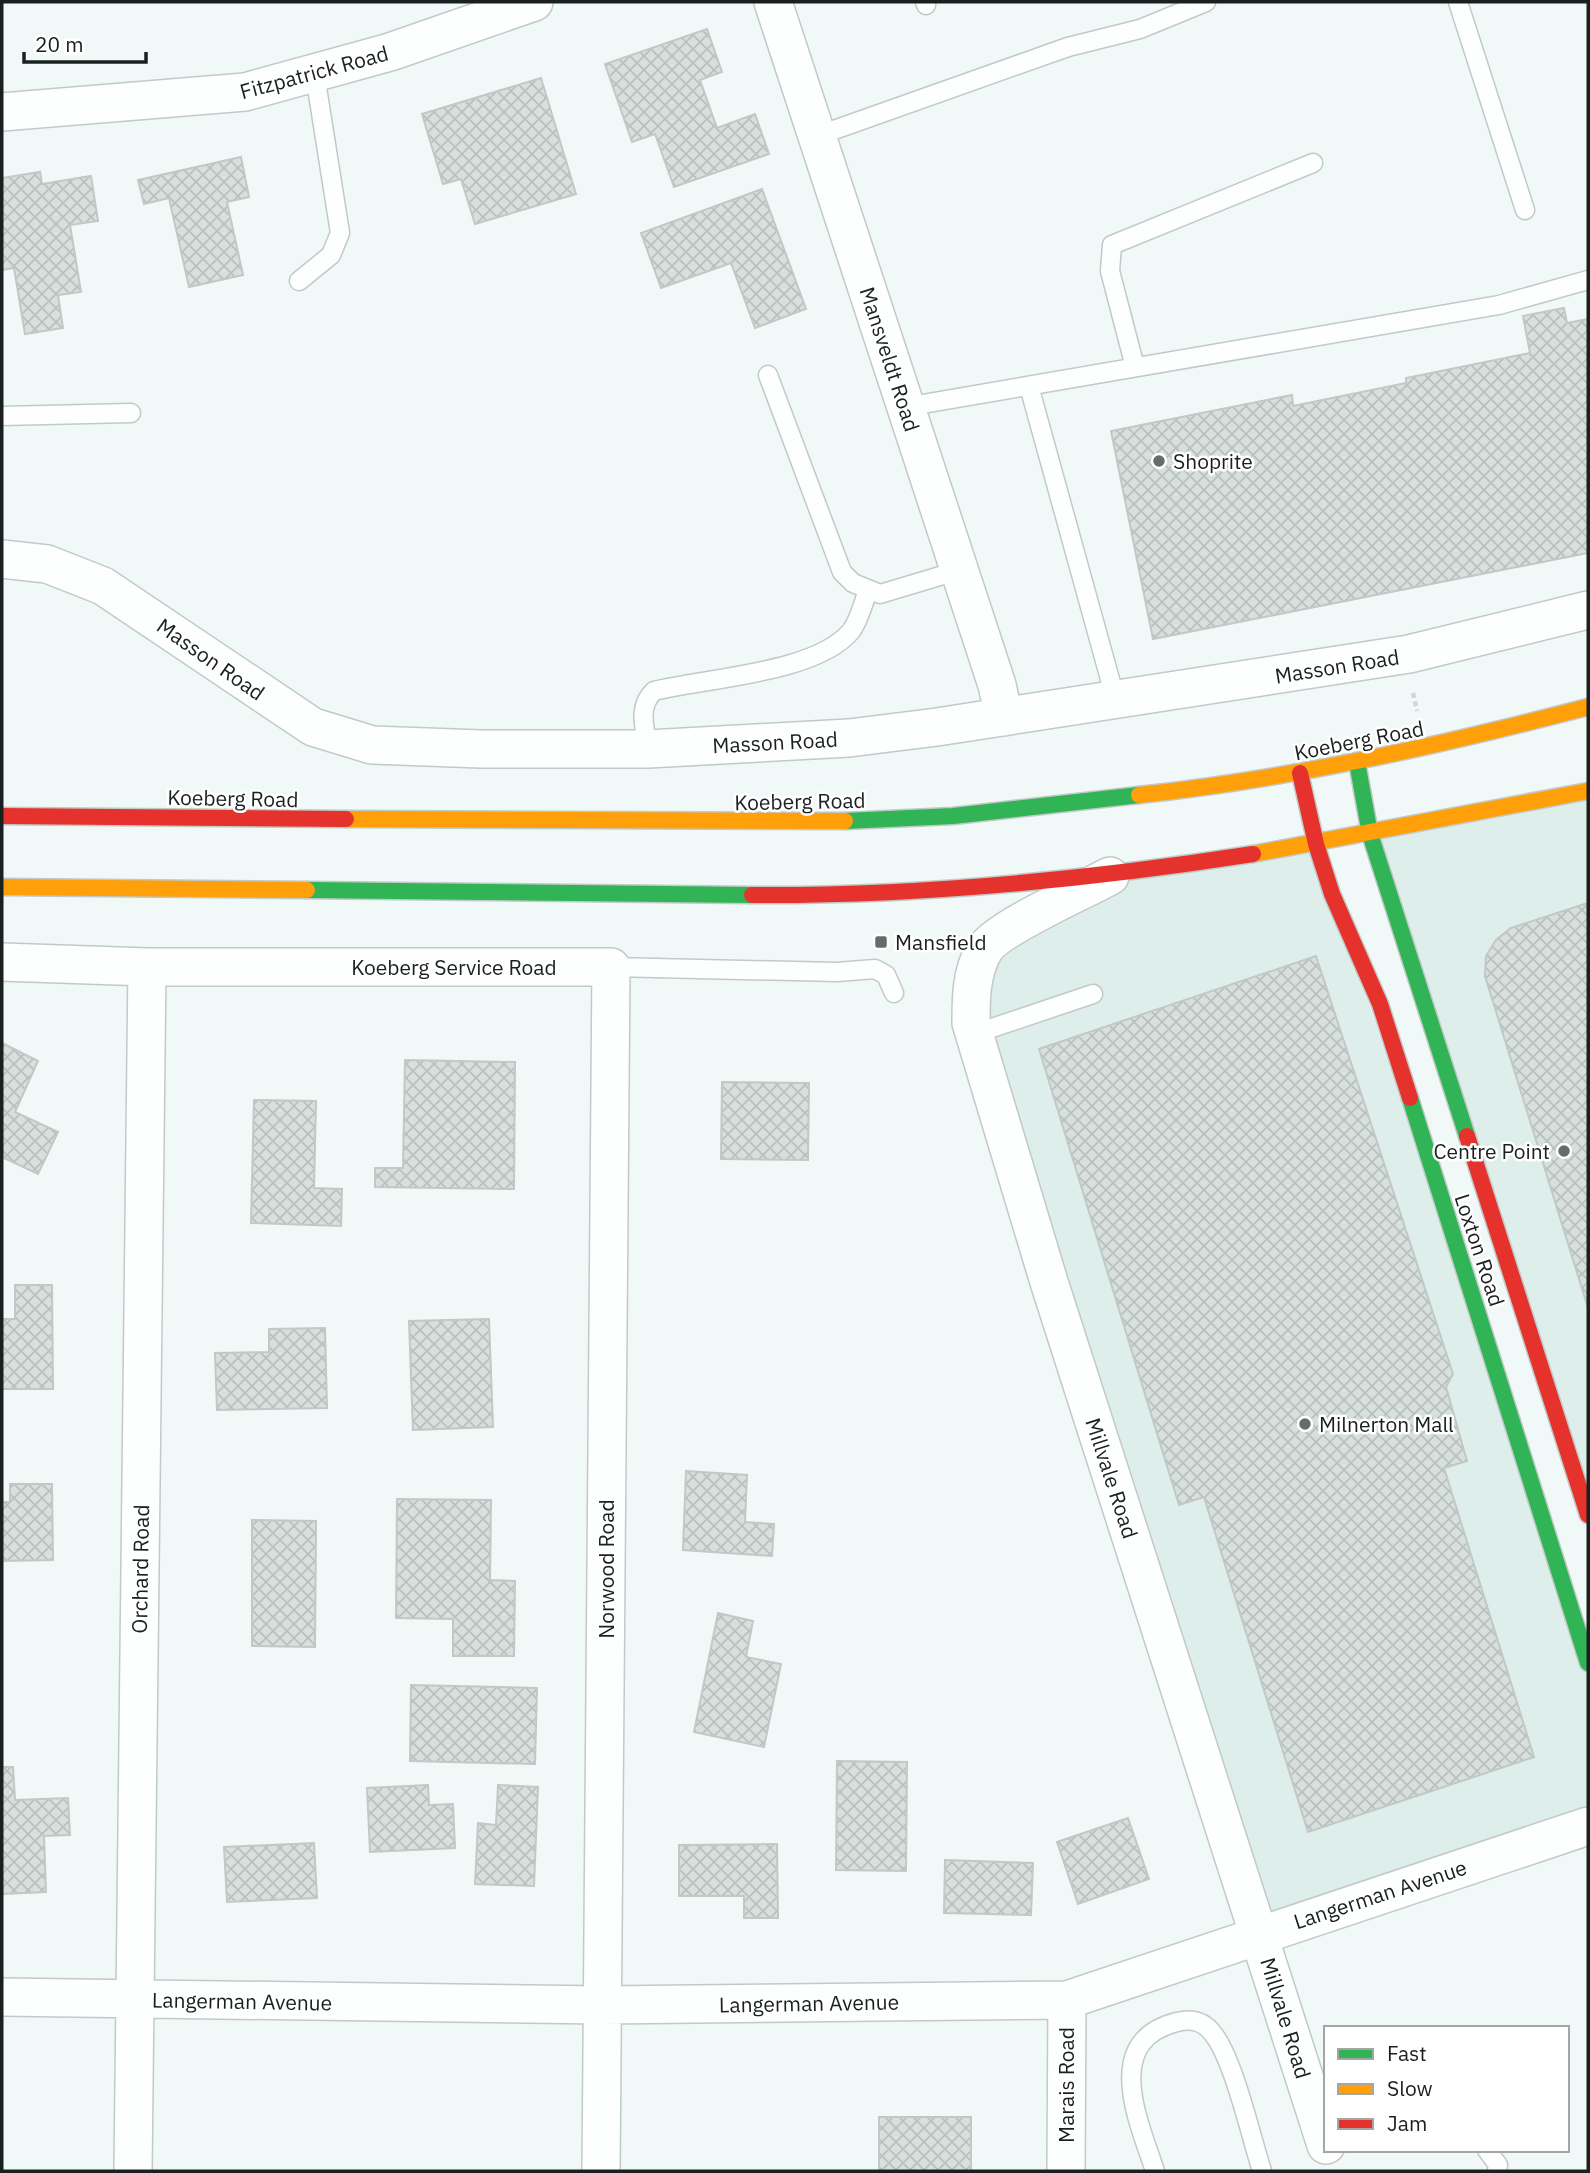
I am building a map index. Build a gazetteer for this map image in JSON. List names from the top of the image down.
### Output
{
  "streets": {
    "main road": ["Koeberg Road", "Loxton Road"],
    "street": [
      "Fitzpatrick Road",
      "Mansveldt Road",
      "Masson Road",
      "Koeberg Service Road",
      "Millvale Road",
      "Orchard Road",
      "Norwood Road",
      "Langerman Avenue",
      "Marais Road"
    ]
  },
  "crossings": [
    ["Mansveldt Road", "Masson Road"],
    ["Koeberg Road", "Loxton Road"],
    ["Koeberg Service Road", "Orchard Road"],
    ["Koeberg Service Road", "Norwood Road"],
    ["Millvale Road", "Langerman Avenue"],
    ["Orchard Road", "Langerman Avenue"],
    ["Norwood Road", "Langerman Avenue"],
    ["Langerman Avenue", "Marais Road"]
  ],
  "places": {
    "other": ["Shoprite", "Centre Point", "Milnerton Mall"],
    "transit": ["Mansfield"]
  },
  "legend": ["Fast", "Slow", "Jam"],
  "scale_bar": "20 m"
}
